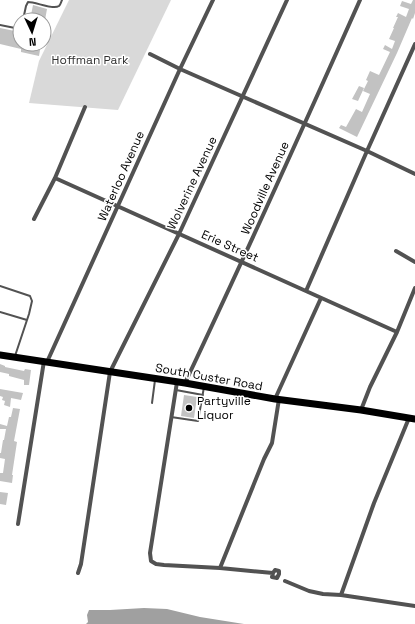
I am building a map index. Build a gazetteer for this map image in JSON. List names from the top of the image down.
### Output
{
  "streets": {
    "main road": ["South Custer Road"],
    "street": [
      "Waterloo Avenue",
      "Wolverine Avenue",
      "Woodville Avenue",
      "Erie Street"
    ]
  },
  "crossings": [
    ["Waterloo Avenue", "Erie Street"],
    ["Waterloo Avenue", "South Custer Road"],
    ["Wolverine Avenue", "Erie Street"],
    ["Wolverine Avenue", "South Custer Road"],
    ["Woodville Avenue", "Erie Street"],
    ["Woodville Avenue", "South Custer Road"]
  ],
  "parks": ["Hoffman Park"],
  "places": ["Partyville Liquor"],
  "north": "bottom"
}
